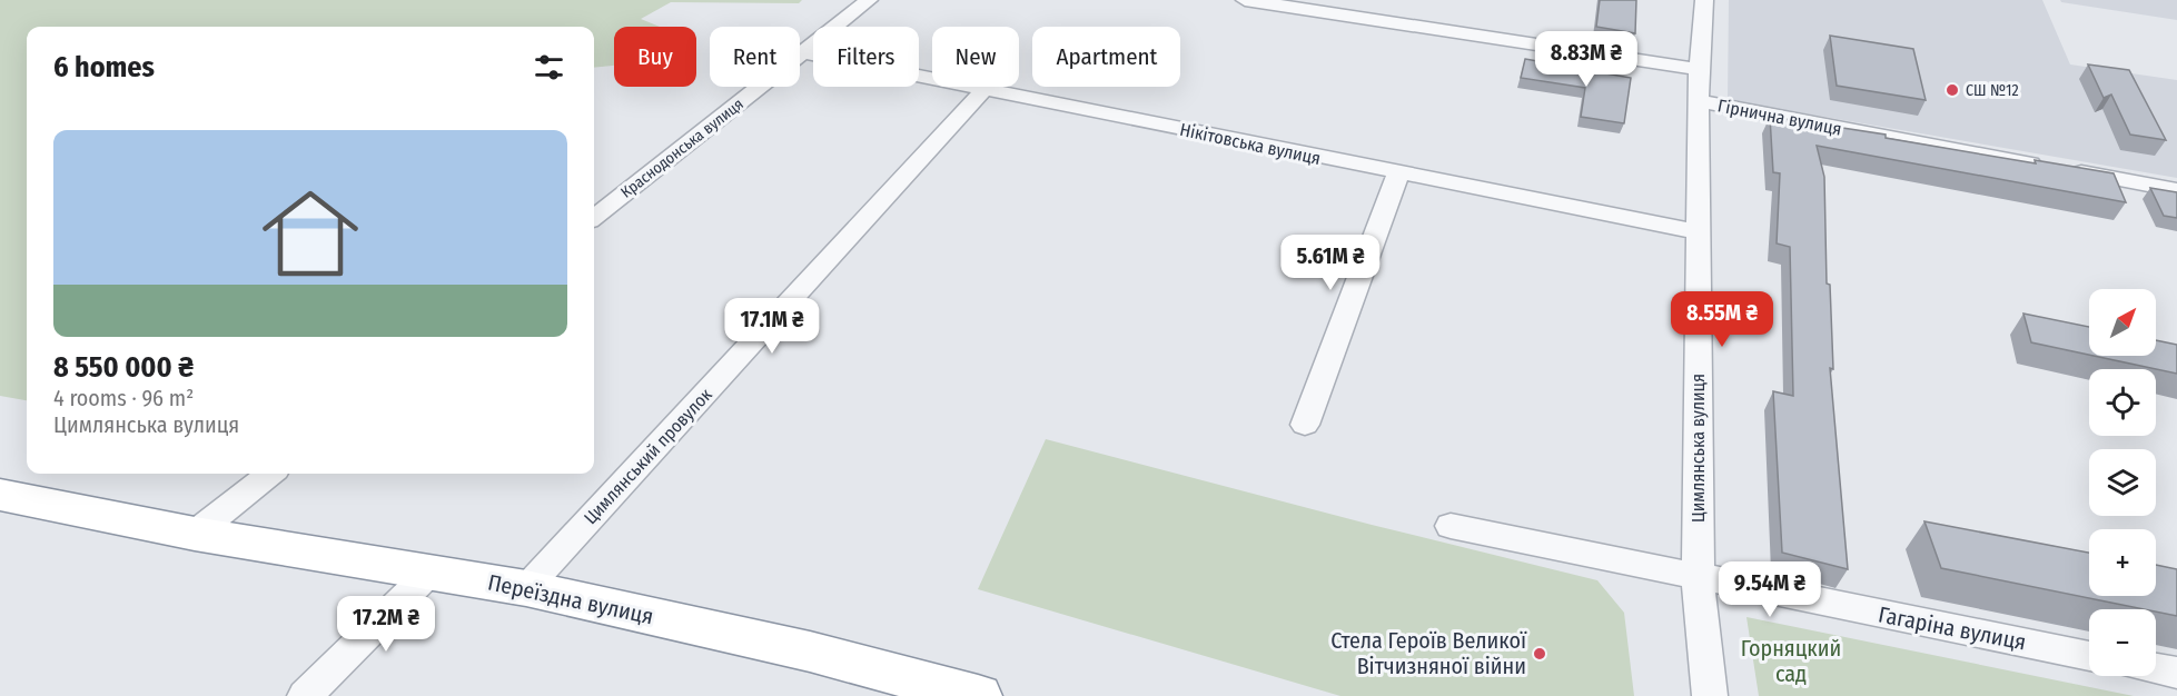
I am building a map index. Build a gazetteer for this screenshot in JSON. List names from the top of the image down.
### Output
{
  "streets": {
    "highway": ["Переїздна вулиця"],
    "street": [
      "Гірнична вулиця",
      "Нікітовська вулиця",
      "Краснодонська вулиця",
      "Цимлянська вулиця",
      "Цимлянський провулок",
      "Гагаріна вулиця"
    ]
  },
  "crossings": [
    ["Гірнична вулиця", "Цимлянська вулиця"],
    ["Нікітовська вулиця", "Краснодонська вулиця"],
    ["Нікітовська вулиця", "Цимлянська вулиця"],
    ["Нікітовська вулиця", "Цимлянський провулок"],
    ["Цимлянська вулиця", "Гагаріна вулиця"],
    ["Цимлянський провулок", "Переїздна вулиця"]
  ],
  "parks": ["Горняцкий сад"],
  "places": ["СШ №12", "Стела Героїв Великої Вітчизняної війни"],
  "north": "top right",
  "page": {
    "chip": [
      "Buy",
      "Rent",
      "Filters",
      "New",
      "Apartment"
    ],
    "heading": "6 homes",
    "price": [
      "8.83M ₴",
      "5.61M ₴",
      "8.55M ₴",
      "17.1M ₴",
      "9.54M ₴",
      "17.2M ₴"
    ],
    "list": [
      {
        "name": "8 550 000 ₴",
        "note": "4 rooms · 96 m² · Цимлянська вулиця"
      }
    ],
    "map_buttons": ["+", "−"]
  }
}
